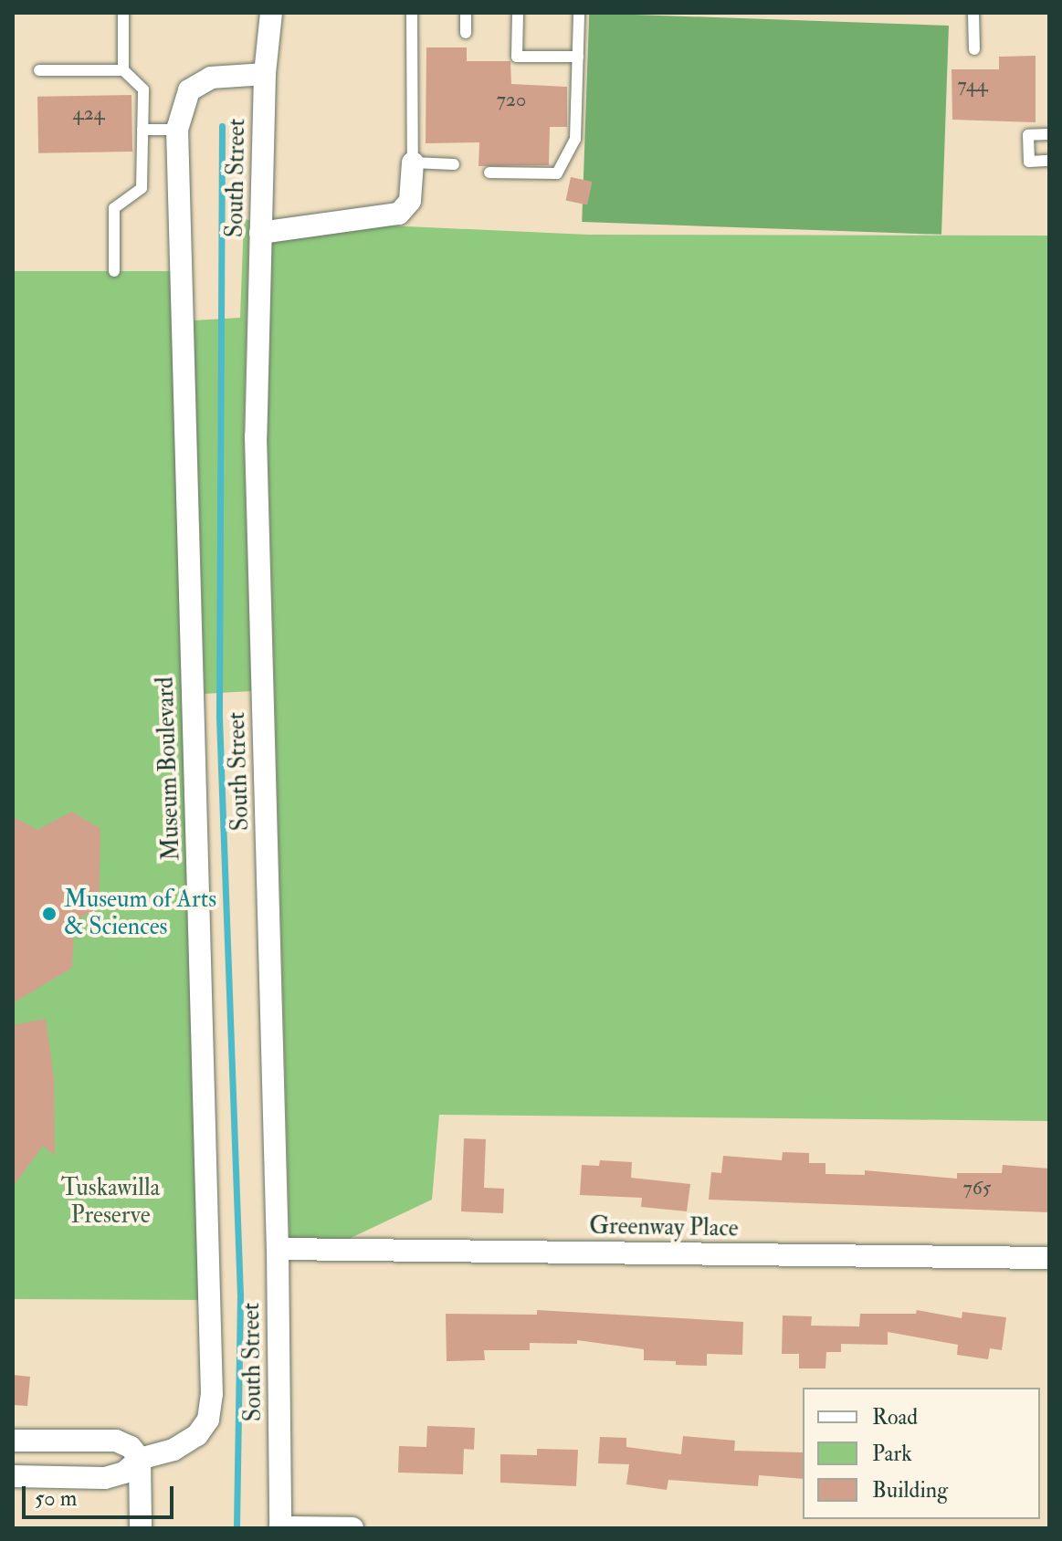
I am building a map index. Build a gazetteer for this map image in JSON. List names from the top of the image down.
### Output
{
  "streets": {
    "street": ["South Street", "Museum Boulevard", "Greenway Place"]
  },
  "crossings": [
    ["South Street", "Museum Boulevard"],
    ["South Street", "Greenway Place"]
  ],
  "parks": ["Tuskawilla Preserve"],
  "places": ["Museum of Arts & Sciences"],
  "house_numbers": [
    "744",
    "720",
    "424",
    "765"
  ],
  "legend": ["Road", "Park", "Building"],
  "scale_bar": "50 m"
}
